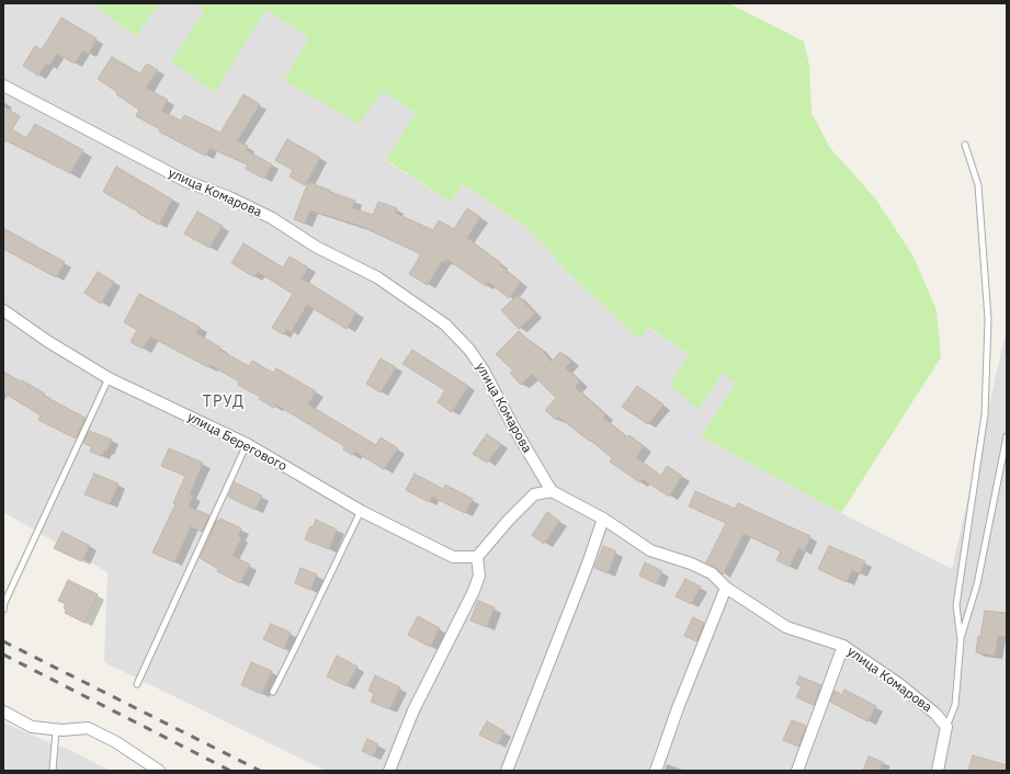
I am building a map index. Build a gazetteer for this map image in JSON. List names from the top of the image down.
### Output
{
  "streets": {
    "street": ["улица Комарова", "улица Берегового"]
  },
  "districts": ["ТРУД"]
}
